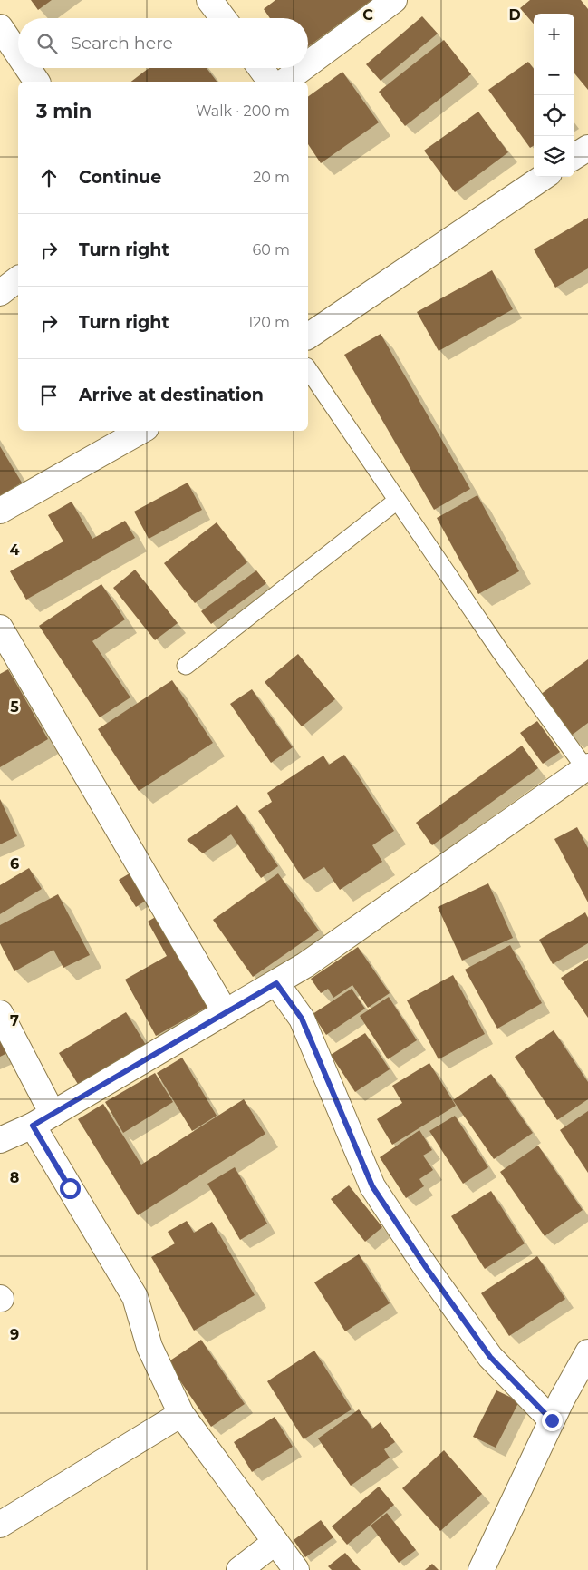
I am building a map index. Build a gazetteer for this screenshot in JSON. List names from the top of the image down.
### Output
{
  "page": {
    "map_buttons": ["+", "−"],
    "search": "Search here",
    "heading": ["3 min", "Walk · 200 m"],
    "list": [
      ["Continue", "20 m"],
      ["Turn right", "60 m"],
      ["Turn right", "120 m"],
      "Arrive at destination"
    ]
  },
  "grid": {
    "columns": ["C", "D"],
    "rows": [
      "4",
      "5",
      "6",
      "7",
      "8",
      "9"
    ]
  }
}
